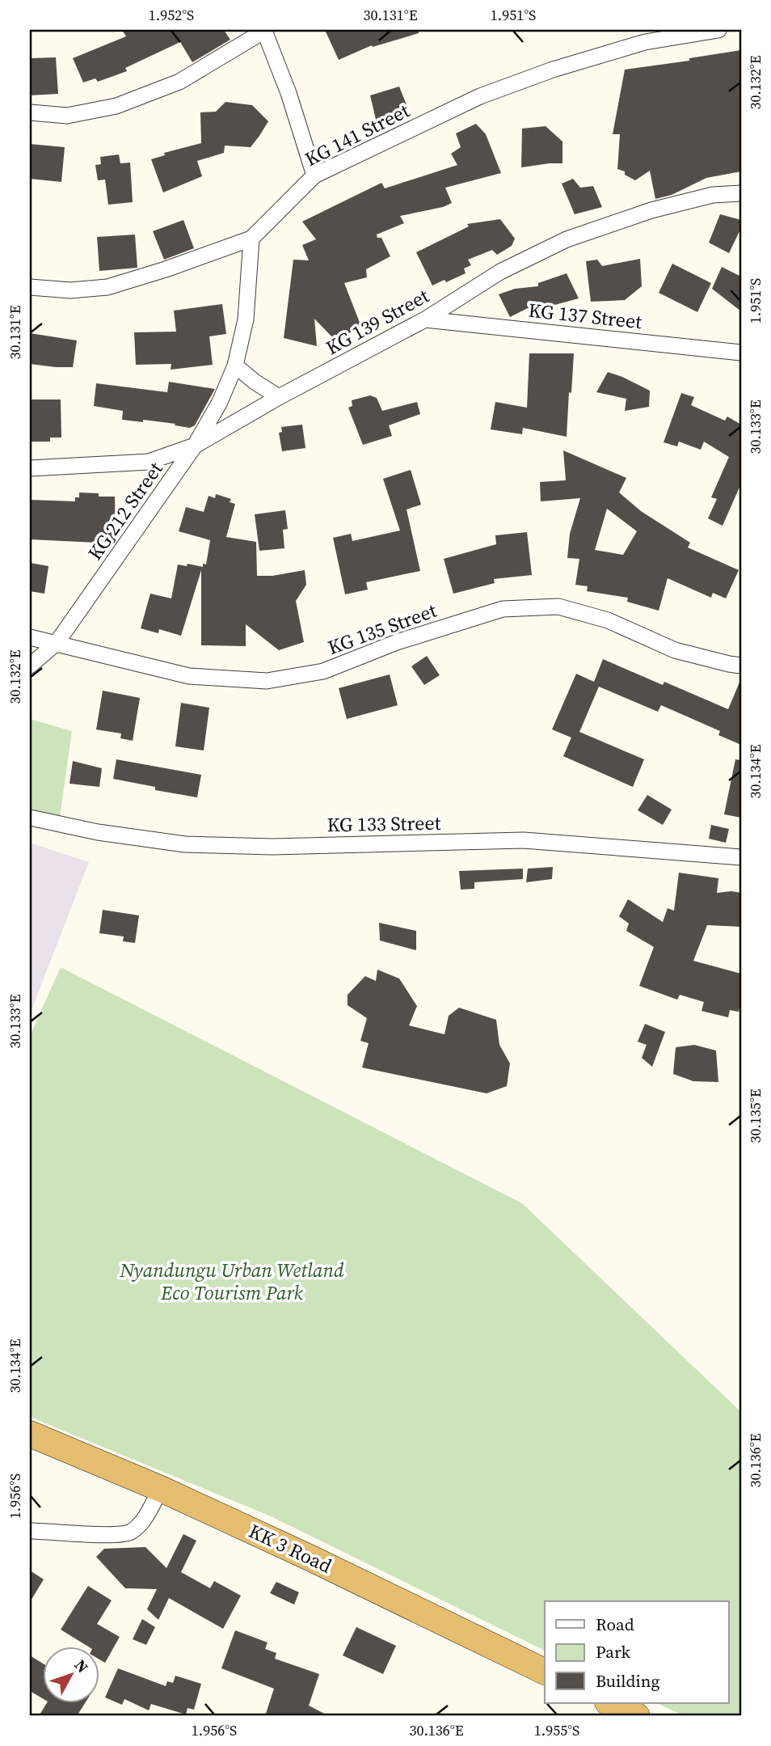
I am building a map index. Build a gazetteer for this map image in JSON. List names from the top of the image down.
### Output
{
  "streets": {
    "highway": ["KK 3 Road"],
    "street": [
      "KG 141 Street",
      "KG 137 Street",
      "KG 139 Street",
      "KG 212 Street",
      "KG 135 Street",
      "KG 133 Street"
    ]
  },
  "crossings": [
    ["KG 141 Street", "KG 212 Street"],
    ["KG 137 Street", "KG 139 Street"],
    ["KG 139 Street", "KG 212 Street"],
    ["KG 212 Street", "KG 135 Street"]
  ],
  "parks": ["Nyandungu Urban Wetland Eco Tourism Park"],
  "legend": ["Road", "Park", "Building"],
  "north": "top right",
  "coordinates": [
    "1.952°S",
    "30.131°E",
    "1.951°S",
    "30.132°E",
    "30.133°E",
    "30.134°E",
    "30.135°E",
    "30.136°E",
    "1.956°S",
    "1.955°S"
  ]
}
